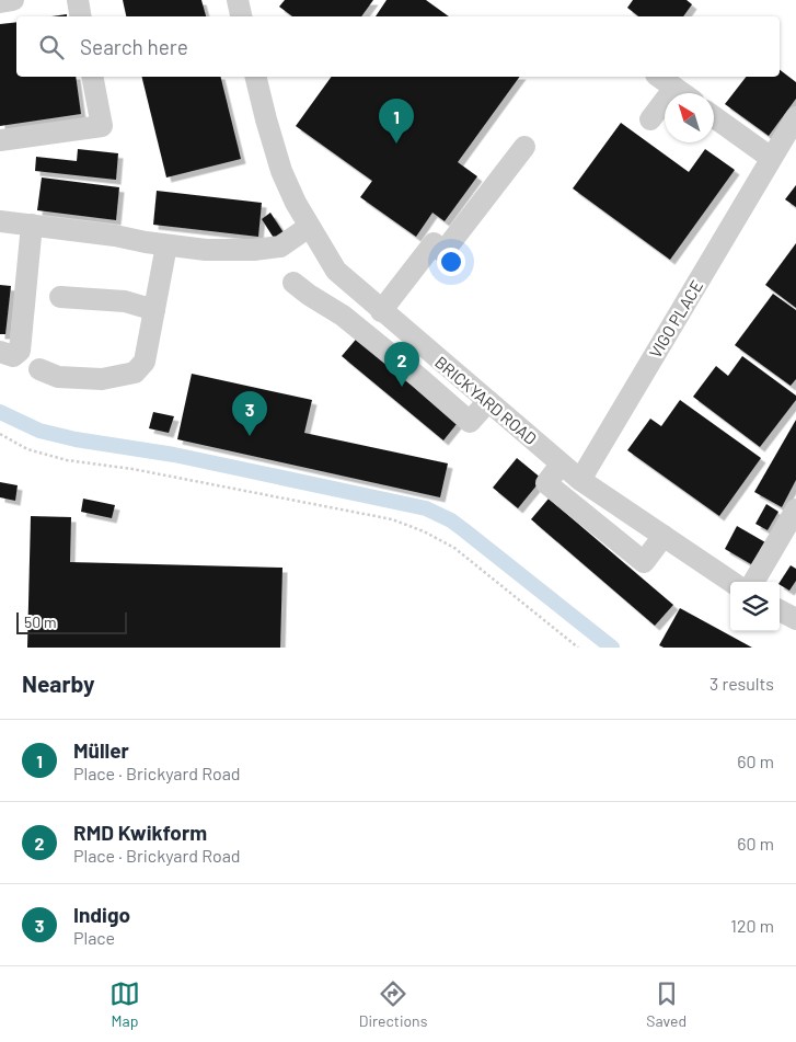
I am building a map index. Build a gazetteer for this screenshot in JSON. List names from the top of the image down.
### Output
{
  "streets": {
    "street": ["VIGO PLACE", "BRICKYARD ROAD"]
  },
  "crossings": [
    ["VIGO PLACE", "BRICKYARD ROAD"]
  ],
  "scale_bar": "50 m",
  "north": "top left",
  "page": {
    "search": "Search here",
    "pins": ["1", "2", "3"],
    "scale": "50 m",
    "heading": ["Nearby", "3 results"],
    "list": [
      {
        "mark": "1",
        "name": "Müller",
        "note": "Place · Brickyard Road",
        "value": "60 m"
      },
      {
        "mark": "2",
        "name": "RMD Kwikform",
        "note": "Place · Brickyard Road",
        "value": "60 m"
      },
      {
        "mark": "3",
        "name": "Indigo",
        "note": "Place",
        "value": "120 m"
      }
    ],
    "nav": ["Map", "Directions", "Saved"]
  }
}
